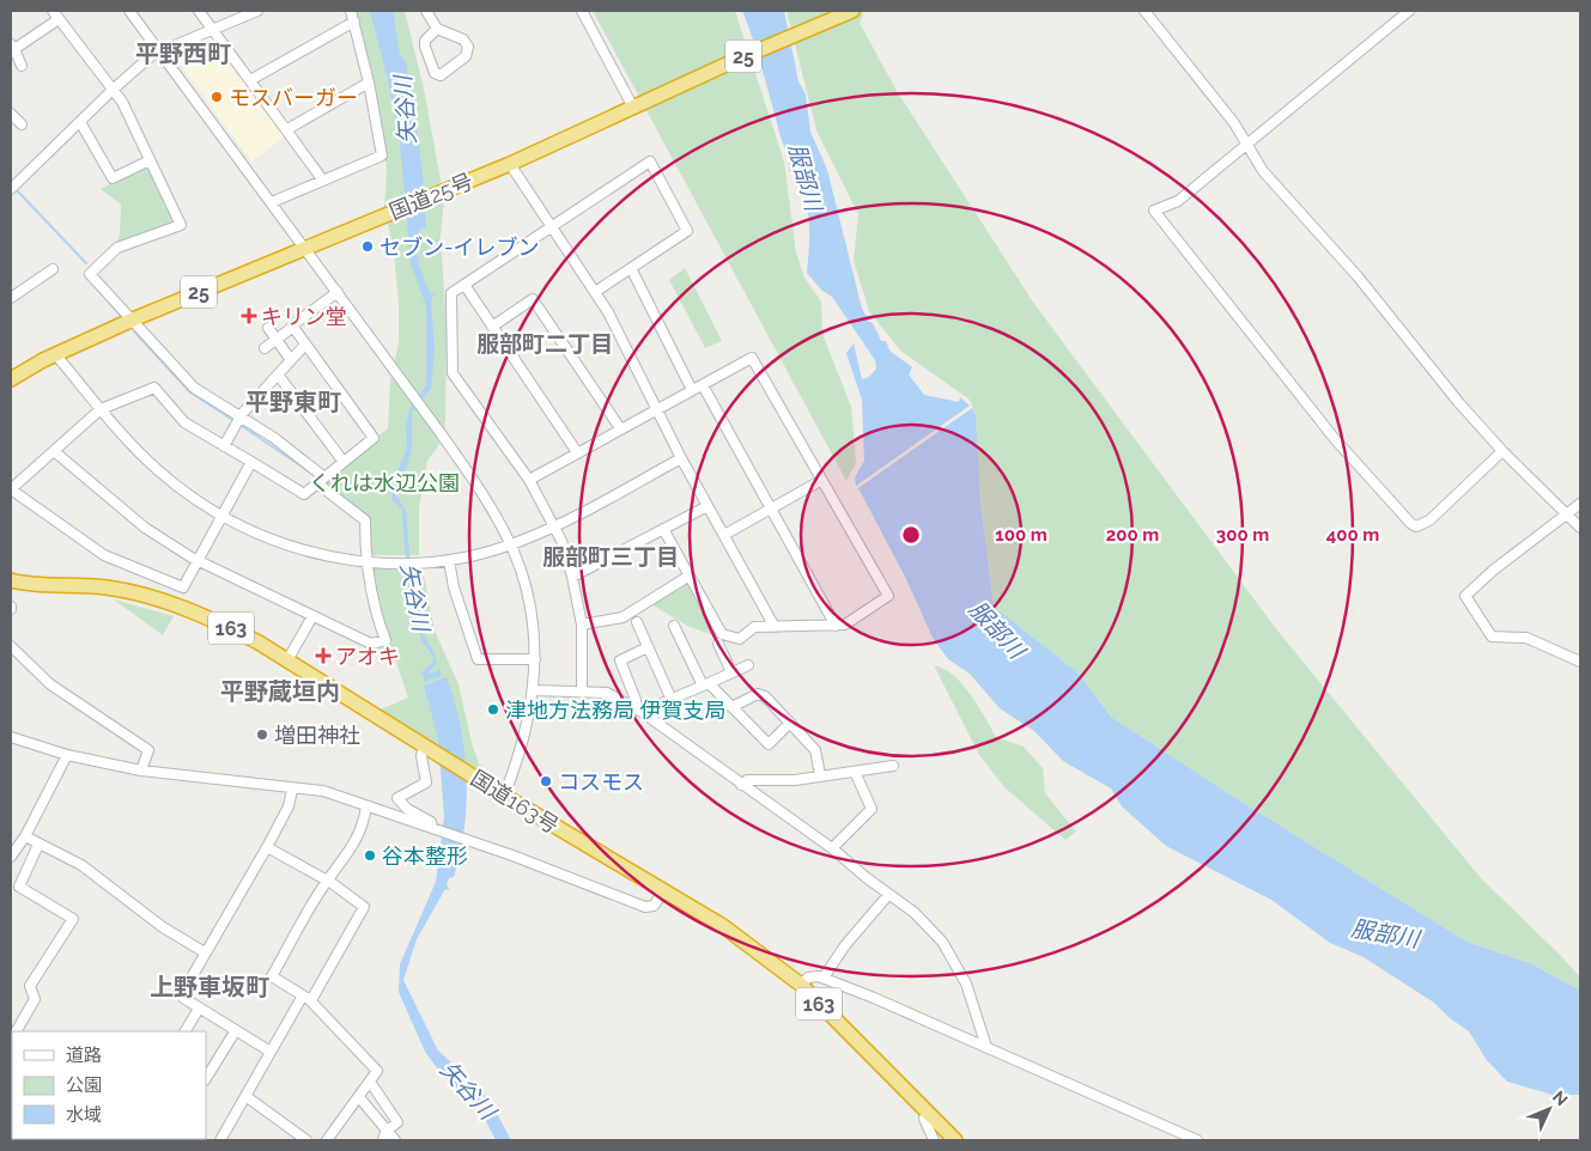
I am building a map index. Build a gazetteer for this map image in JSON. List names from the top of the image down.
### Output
{
  "streets": {
    "highway": [
      "25",
      "国道25号",
      "163",
      "国道163号"
    ]
  },
  "districts": [
    "平野西町",
    "服部町二丁目",
    "平野東町",
    "服部町三丁目",
    "平野蔵垣内",
    "上野車坂町"
  ],
  "water": ["矢谷川", "服部川"],
  "parks": ["くれは水辺公園"],
  "places": {
    "other": [
      "モスバーガー",
      "セブン-イレブン",
      "津地方法務局 伊賀支局",
      "増田神社",
      "コスモス",
      "谷本整形"
    ],
    "health": ["キリン堂", "アオキ"]
  },
  "legend": ["道路", "公園", "水域"],
  "north": "top right",
  "rings": [
    "100 m",
    "200 m",
    "300 m",
    "400 m"
  ]
}
